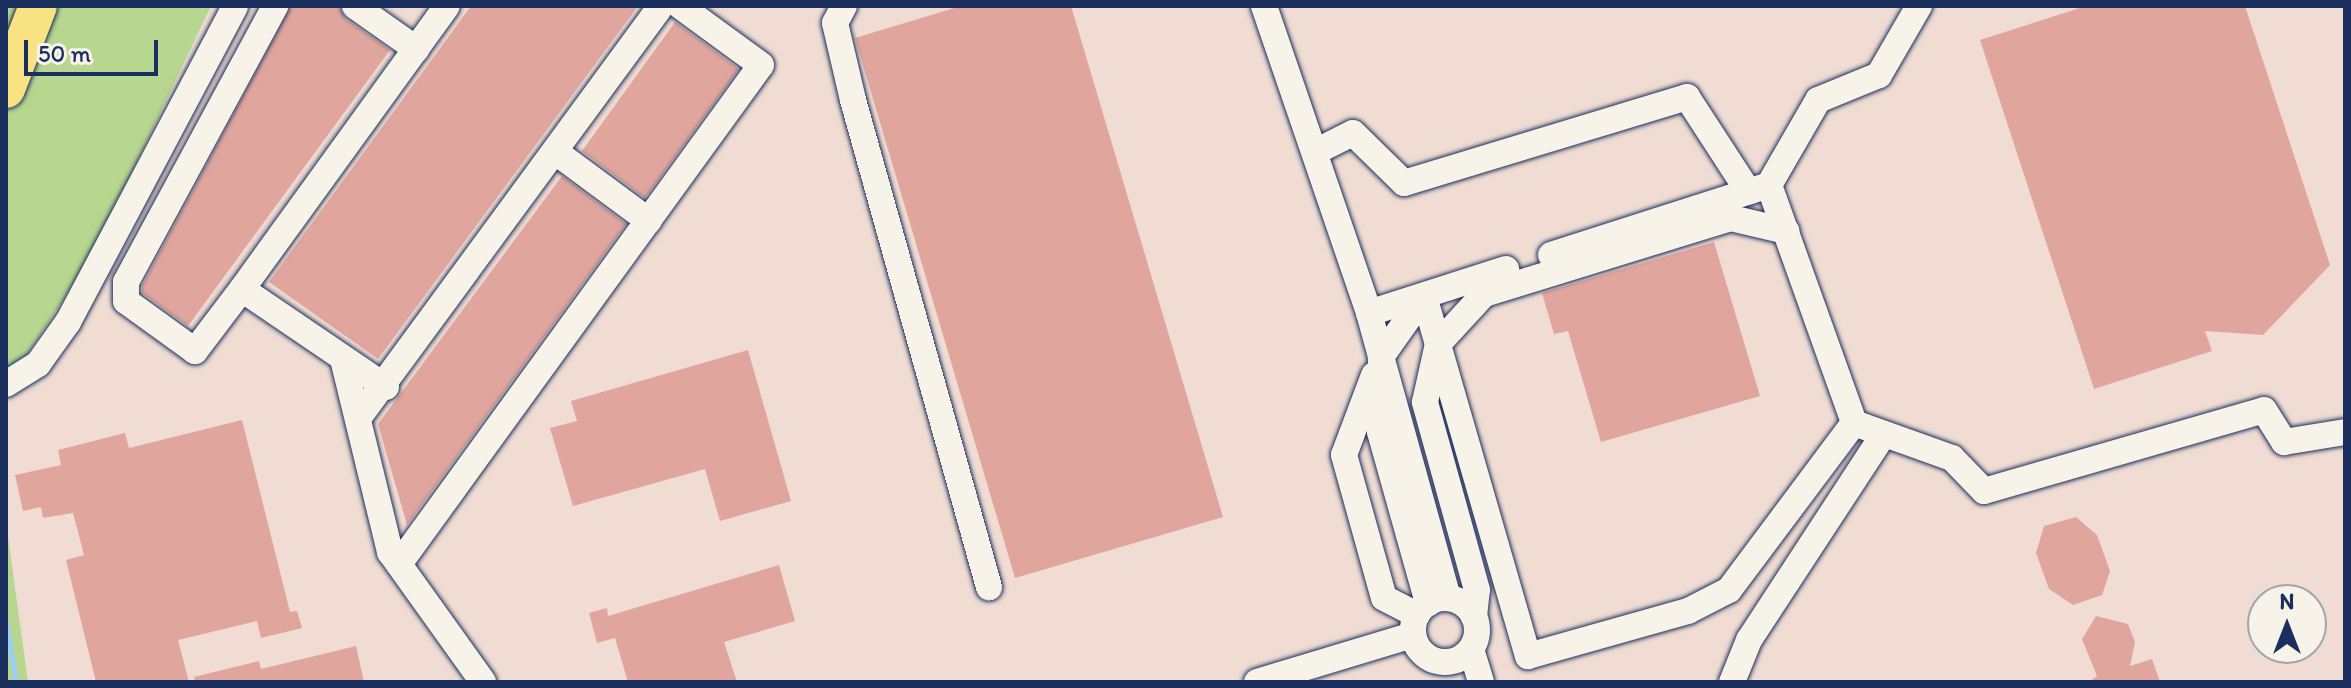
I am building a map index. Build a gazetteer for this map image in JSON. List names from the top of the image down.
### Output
{
  "scale_bar": "50 m",
  "north": "top"
}
